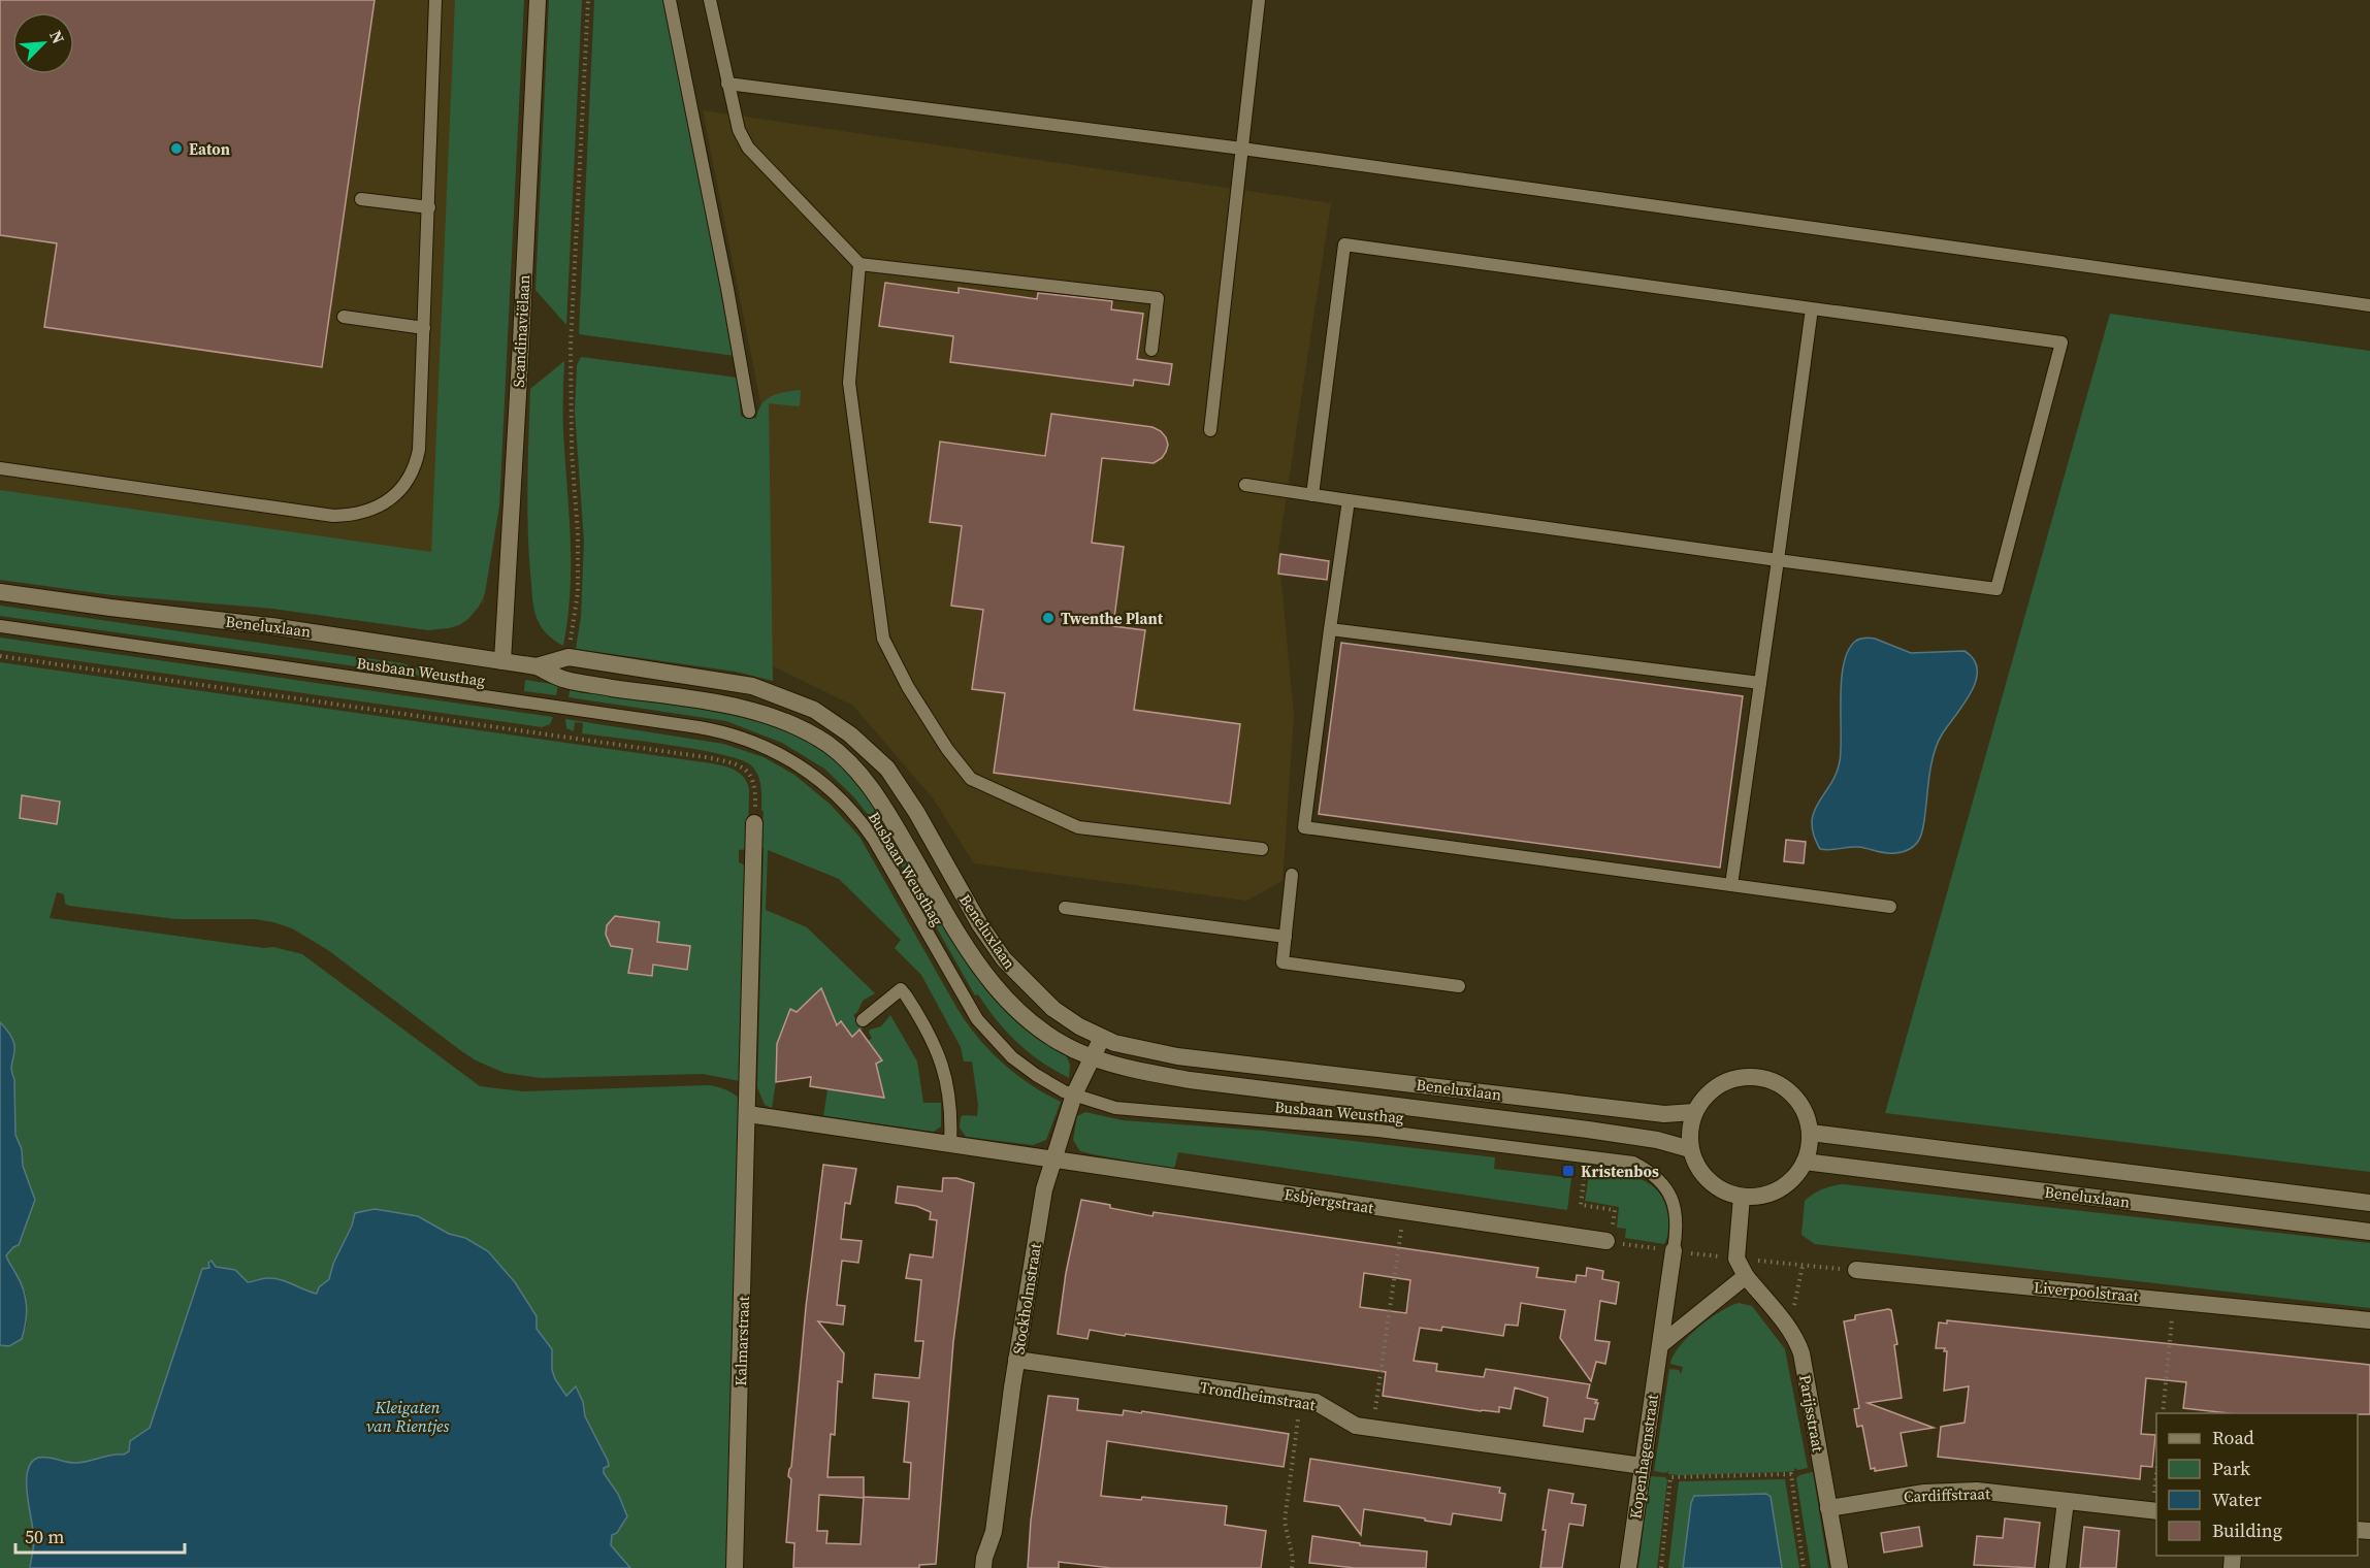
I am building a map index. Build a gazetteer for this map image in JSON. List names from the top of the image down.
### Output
{
  "streets": {
    "street": [
      "Scandinaviëlaan",
      "Beneluxlaan",
      "Esbjergstraat",
      "Liverpoolstraat",
      "Stockholmstraat",
      "Kalmarstraat",
      "Trondheimstraat",
      "Parijsstraat",
      "Kopenhagenstraat",
      "Cardiffstraat"
    ],
    "lane": ["Busbaan Weusthag"]
  },
  "crossings": [
    ["Scandinaviëlaan", "Beneluxlaan"],
    ["Beneluxlaan", "Stockholmstraat"],
    ["Busbaan Weusthag", "Stockholmstraat"],
    ["Busbaan Weusthag", "Kopenhagenstraat"],
    ["Esbjergstraat", "Stockholmstraat"],
    ["Stockholmstraat", "Trondheimstraat"],
    ["Trondheimstraat", "Kopenhagenstraat"],
    ["Parijsstraat", "Cardiffstraat"]
  ],
  "water": ["Kleigaten van Rientjes"],
  "places": {
    "other": ["Eaton", "Twenthe Plant"],
    "transit": ["Kristenbos"]
  },
  "legend": [
    "Road",
    "Park",
    "Water",
    "Building"
  ],
  "scale_bar": "50 m",
  "north": "top right"
}
